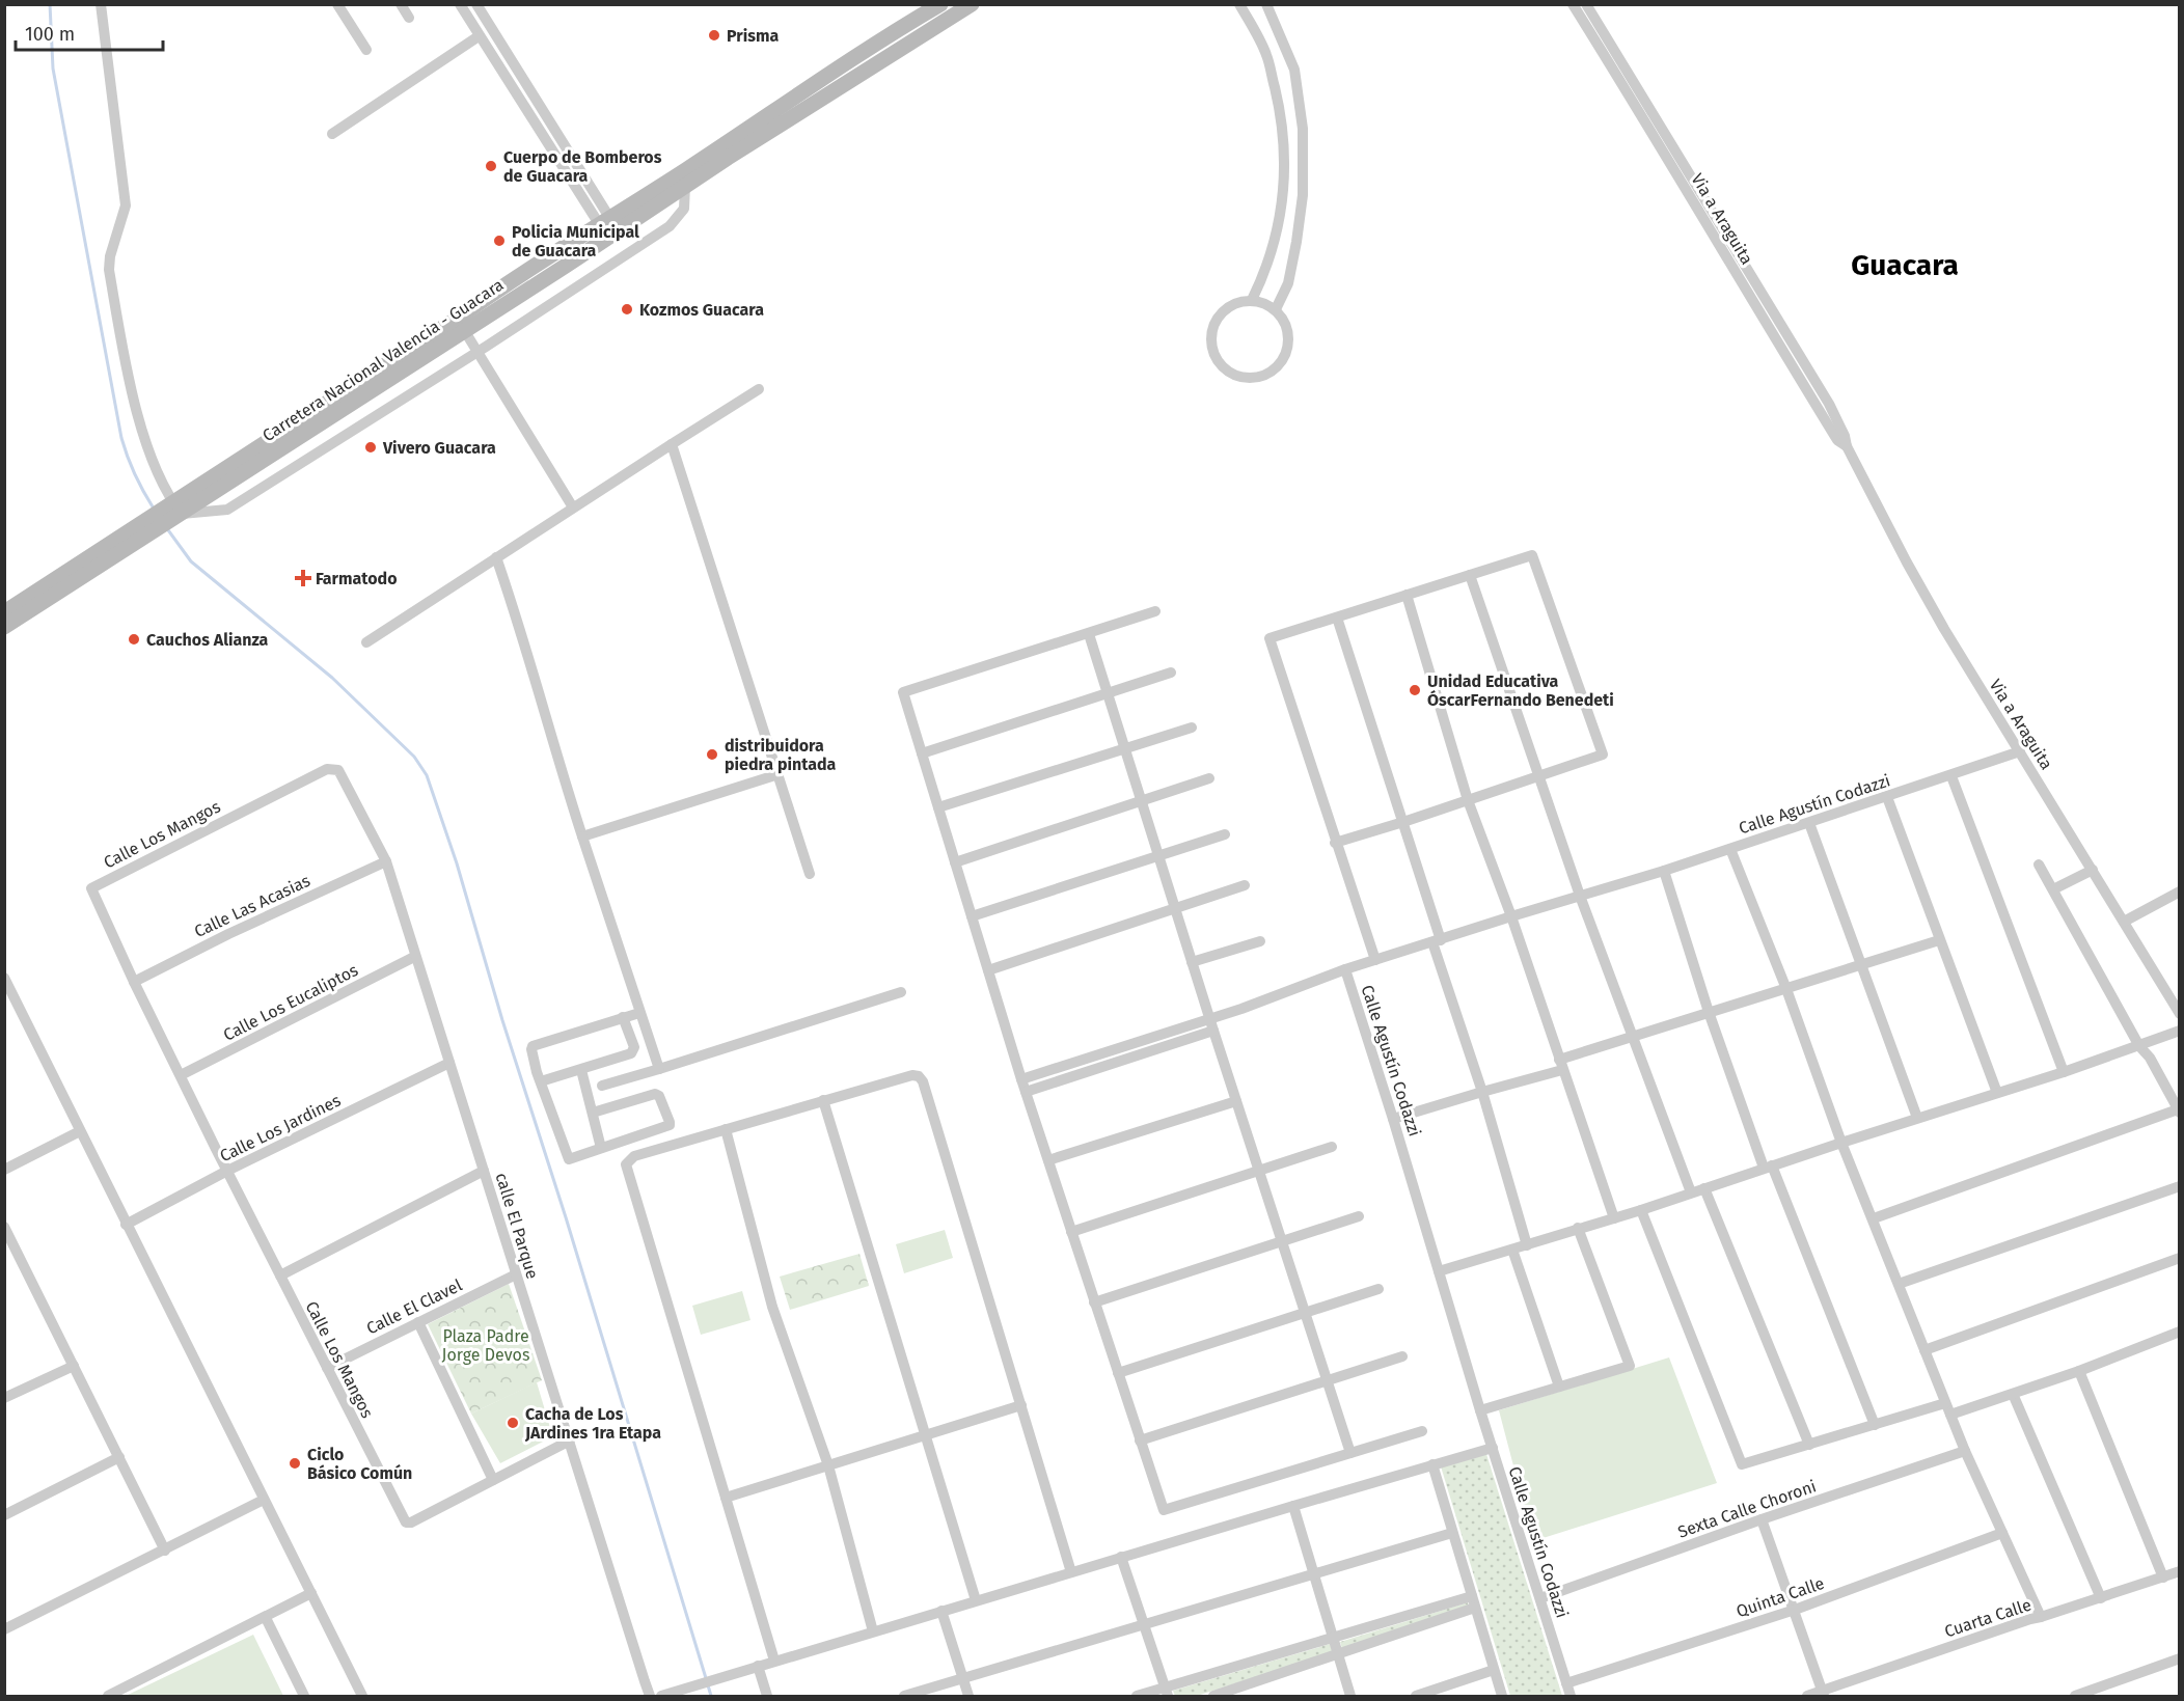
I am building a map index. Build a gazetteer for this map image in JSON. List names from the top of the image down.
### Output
{
  "streets": {
    "main road": ["Carretera Nacional Valencia - Guacara"],
    "street": [
      "Via a Araguita",
      "Calle Agustín Codazzi",
      "Calle Los Mangos",
      "Calle Las Acasias",
      "Calle Los Eucaliptos",
      "Calle Los Jardines",
      "calle El Parque",
      "Calle El Clavel",
      "Sexta Calle Choroni",
      "Quinta Calle",
      "Cuarta Calle"
    ]
  },
  "crossings": [
    ["Via a Araguita", "Calle Agustín Codazzi"],
    ["Calle Agustín Codazzi", "Sexta Calle Choroni"],
    ["Calle Agustín Codazzi", "Quinta Calle"],
    ["Calle Los Mangos", "Calle Las Acasias"],
    ["Calle Los Mangos", "Calle Los Eucaliptos"],
    ["Calle Los Mangos", "Calle Los Jardines"],
    ["Calle Los Mangos", "calle El Parque"],
    ["Calle Los Mangos", "Calle El Clavel"],
    ["Calle Las Acasias", "calle El Parque"],
    ["Calle Los Eucaliptos", "calle El Parque"],
    ["Calle Los Jardines", "calle El Parque"],
    ["calle El Parque", "Calle El Clavel"]
  ],
  "districts": ["Guacara"],
  "parks": ["Plaza Padre Jorge Devos"],
  "places": {
    "other": [
      "Prisma",
      "Cuerpo de Bomberos de Guacara",
      "Policia Municipal de Guacara",
      "Kozmos Guacara",
      "Vivero Guacara",
      "Cauchos Alianza",
      "Unidad Educativa ÓscarFernando Benedeti",
      "distribuidora piedra pintada",
      "Cacha de Los JArdines 1ra Etapa",
      "Ciclo Básico Común"
    ],
    "health": ["Farmatodo"]
  },
  "scale_bar": "100 m"
}
